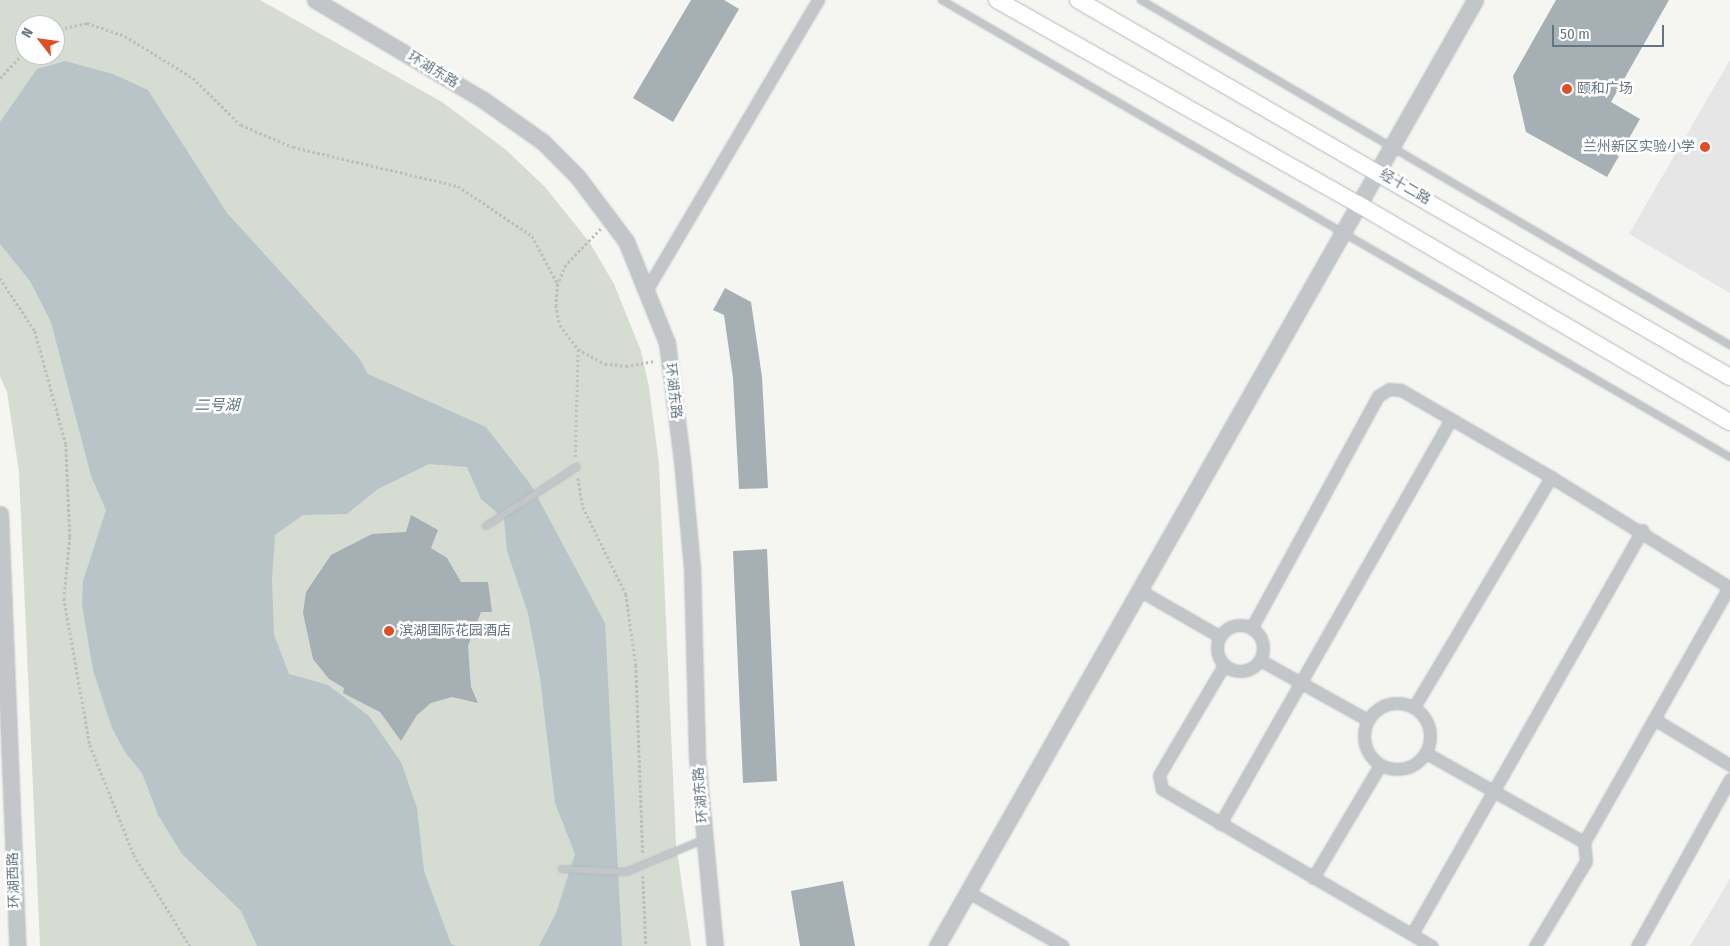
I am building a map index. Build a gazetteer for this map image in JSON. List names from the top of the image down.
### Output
{
  "streets": {
    "main road": ["经十二路"],
    "street": ["环湖东路", "环湖西路"]
  },
  "water": ["二号湖"],
  "places": ["颐和广场", "兰州新区实验小学", "滨湖国际花园酒店"],
  "scale_bar": "50 m",
  "north": "top left"
}
